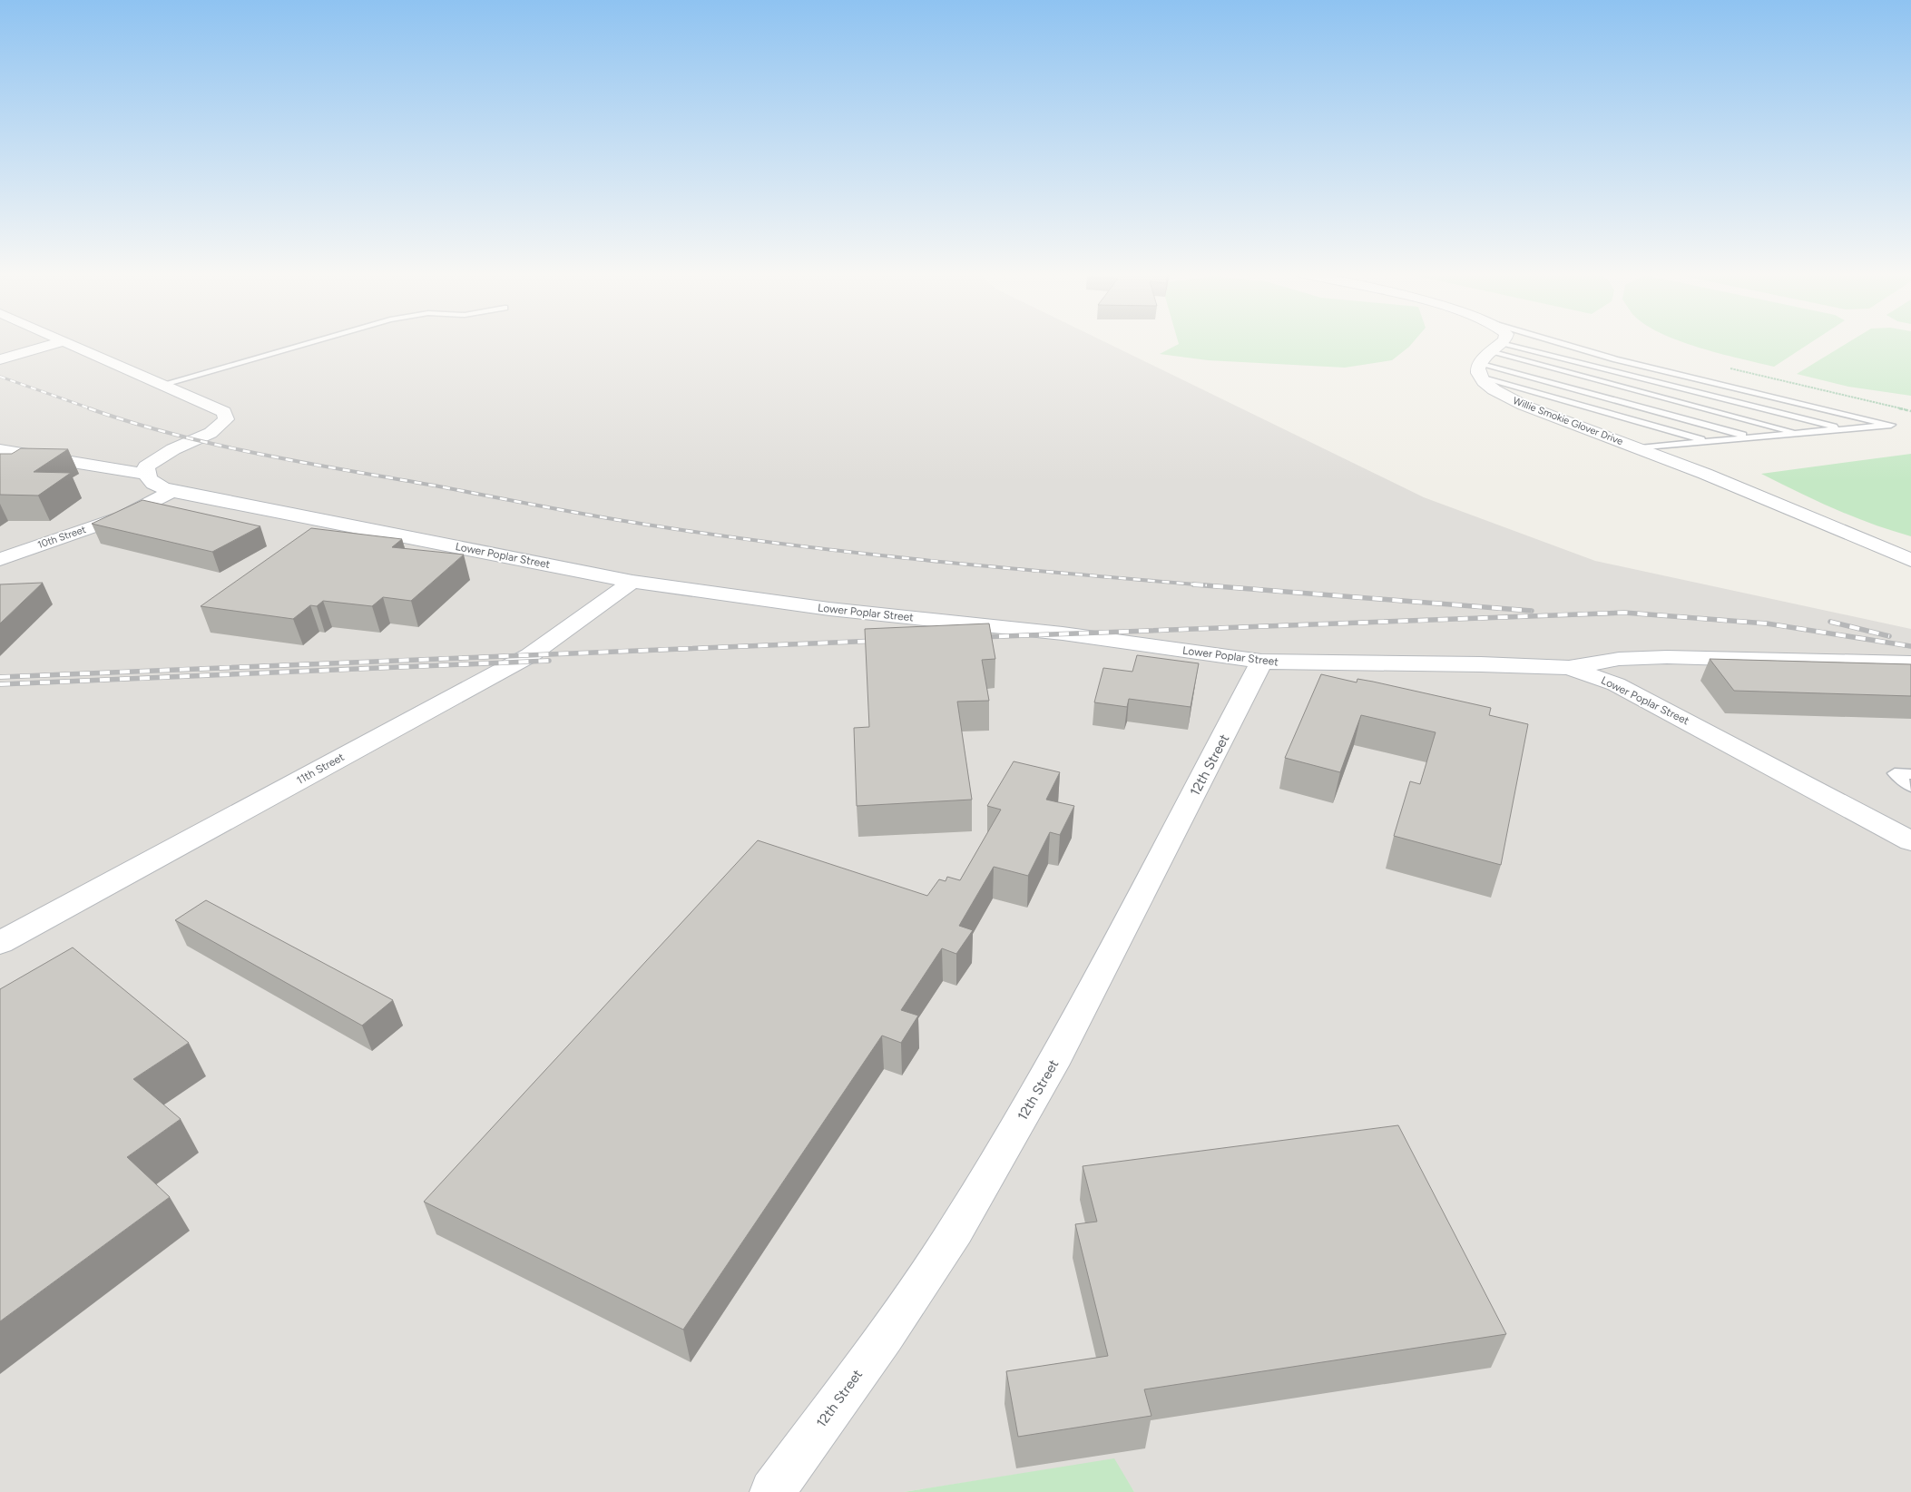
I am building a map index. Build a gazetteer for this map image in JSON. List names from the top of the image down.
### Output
{
  "streets": {
    "street": [
      "Willie Smokie Glover Drive",
      "10th Street",
      "Lower Poplar Street",
      "12th Street",
      "11th Street"
    ]
  },
  "crossings": [
    ["10th Street", "Lower Poplar Street"],
    ["Lower Poplar Street", "12th Street"],
    ["Lower Poplar Street", "11th Street"]
  ]
}
